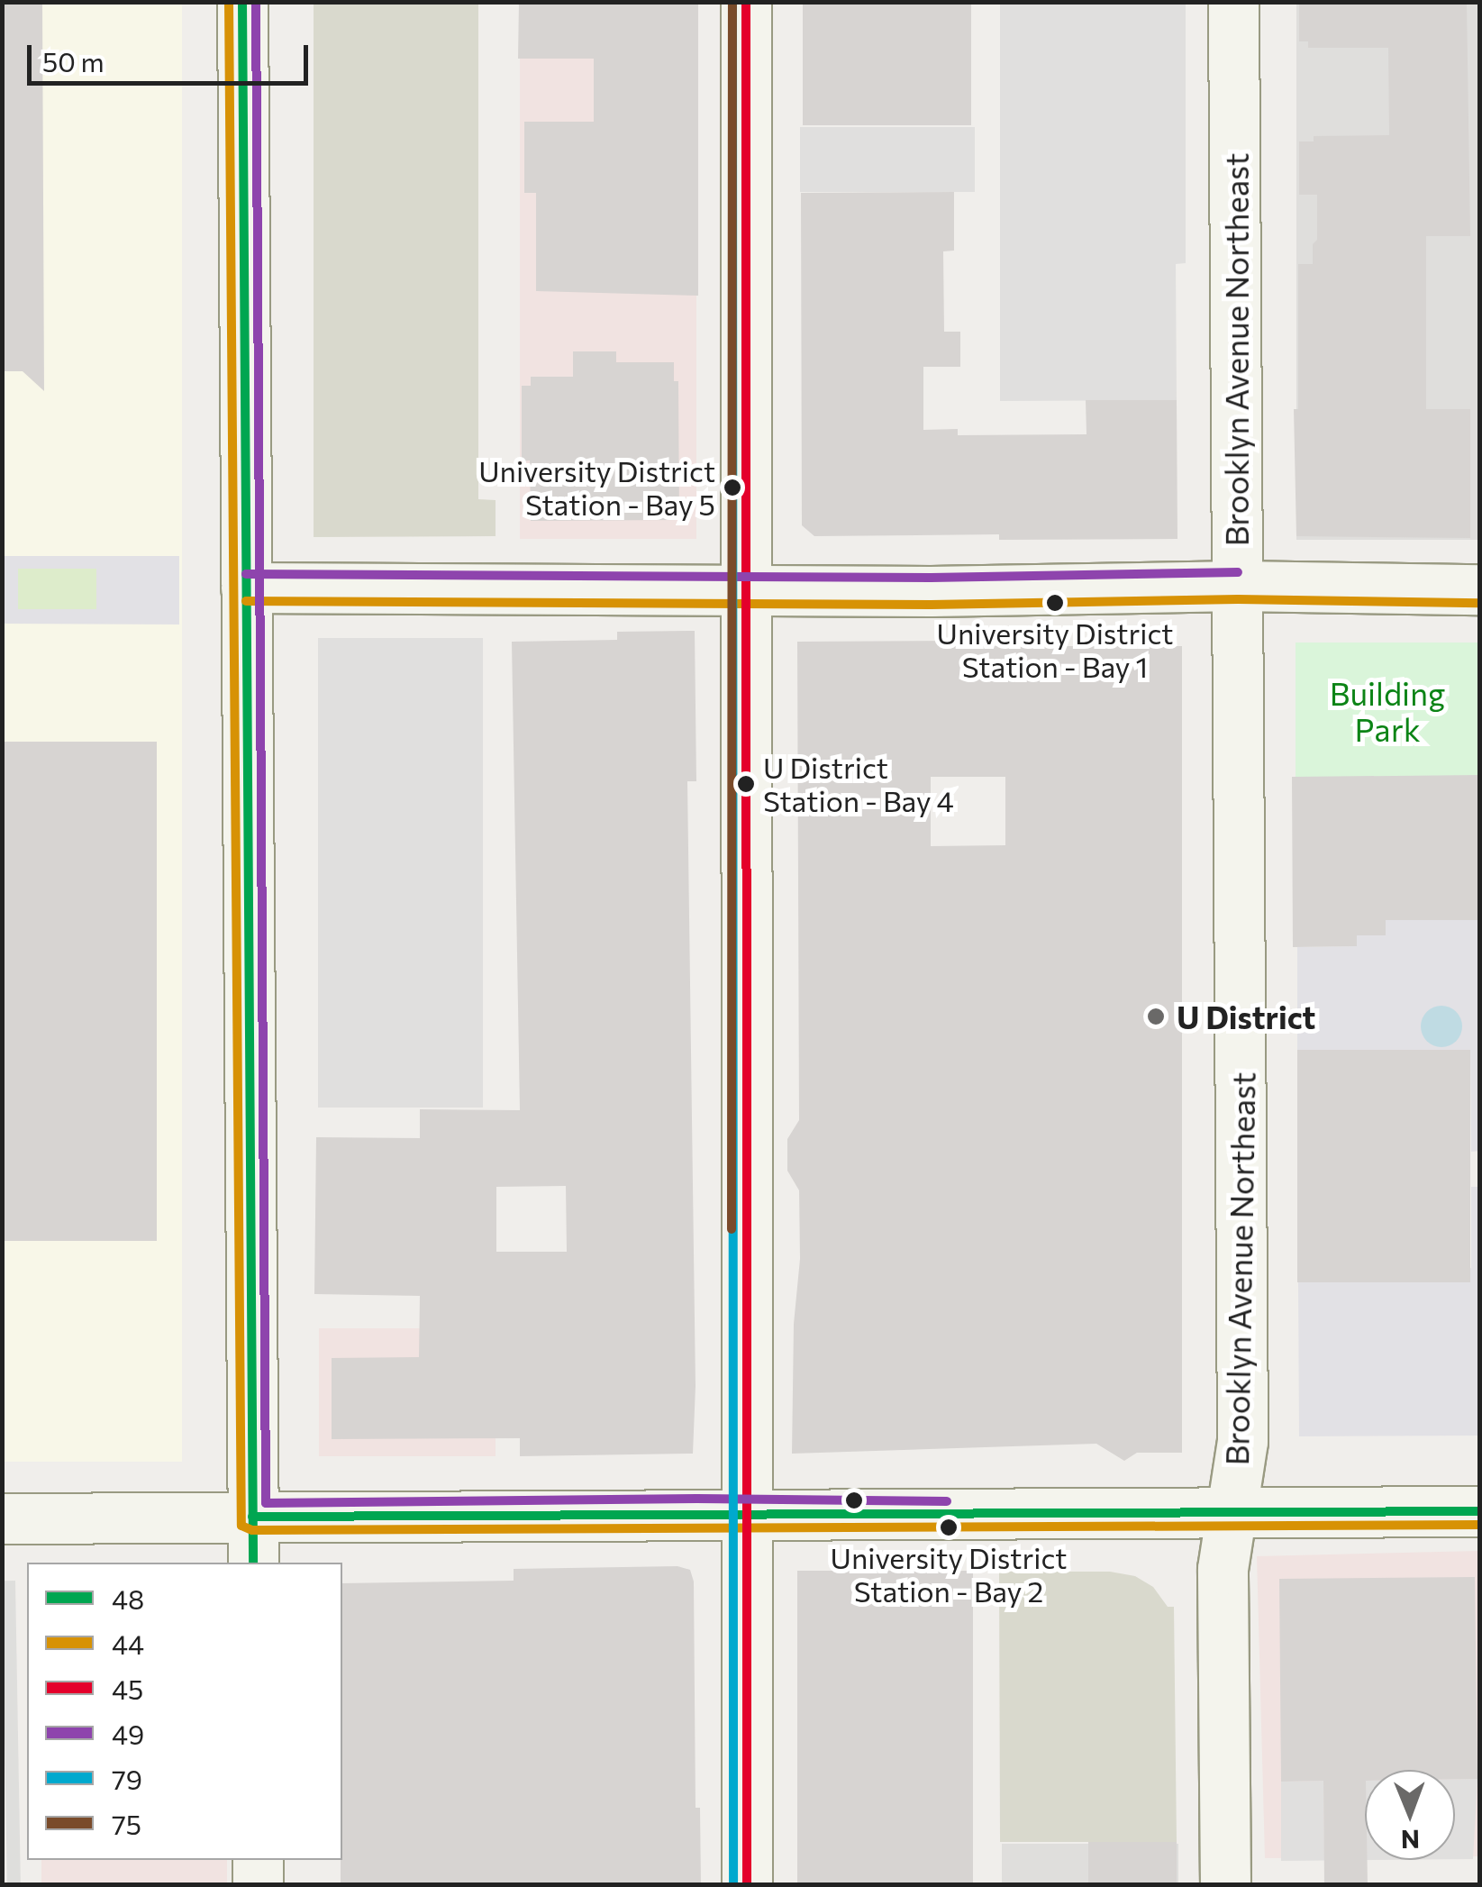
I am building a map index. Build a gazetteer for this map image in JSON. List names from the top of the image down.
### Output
{
  "streets": {
    "street": ["Brooklyn Avenue Northeast"]
  },
  "parks": ["Building Park"],
  "places": [
    "University District Station - Bay 5",
    "University District Station - Bay 1",
    "U District Station - Bay 4",
    "U District",
    "University District Station - Bay 2"
  ],
  "lines": [
    "transit line 48",
    "transit line 44",
    "transit line 45",
    "transit line 49",
    "transit line 79",
    "transit line 75"
  ],
  "legend": [
    "48",
    "44",
    "45",
    "49",
    "79",
    "75"
  ],
  "scale_bar": "50 m",
  "north": "bottom"
}
